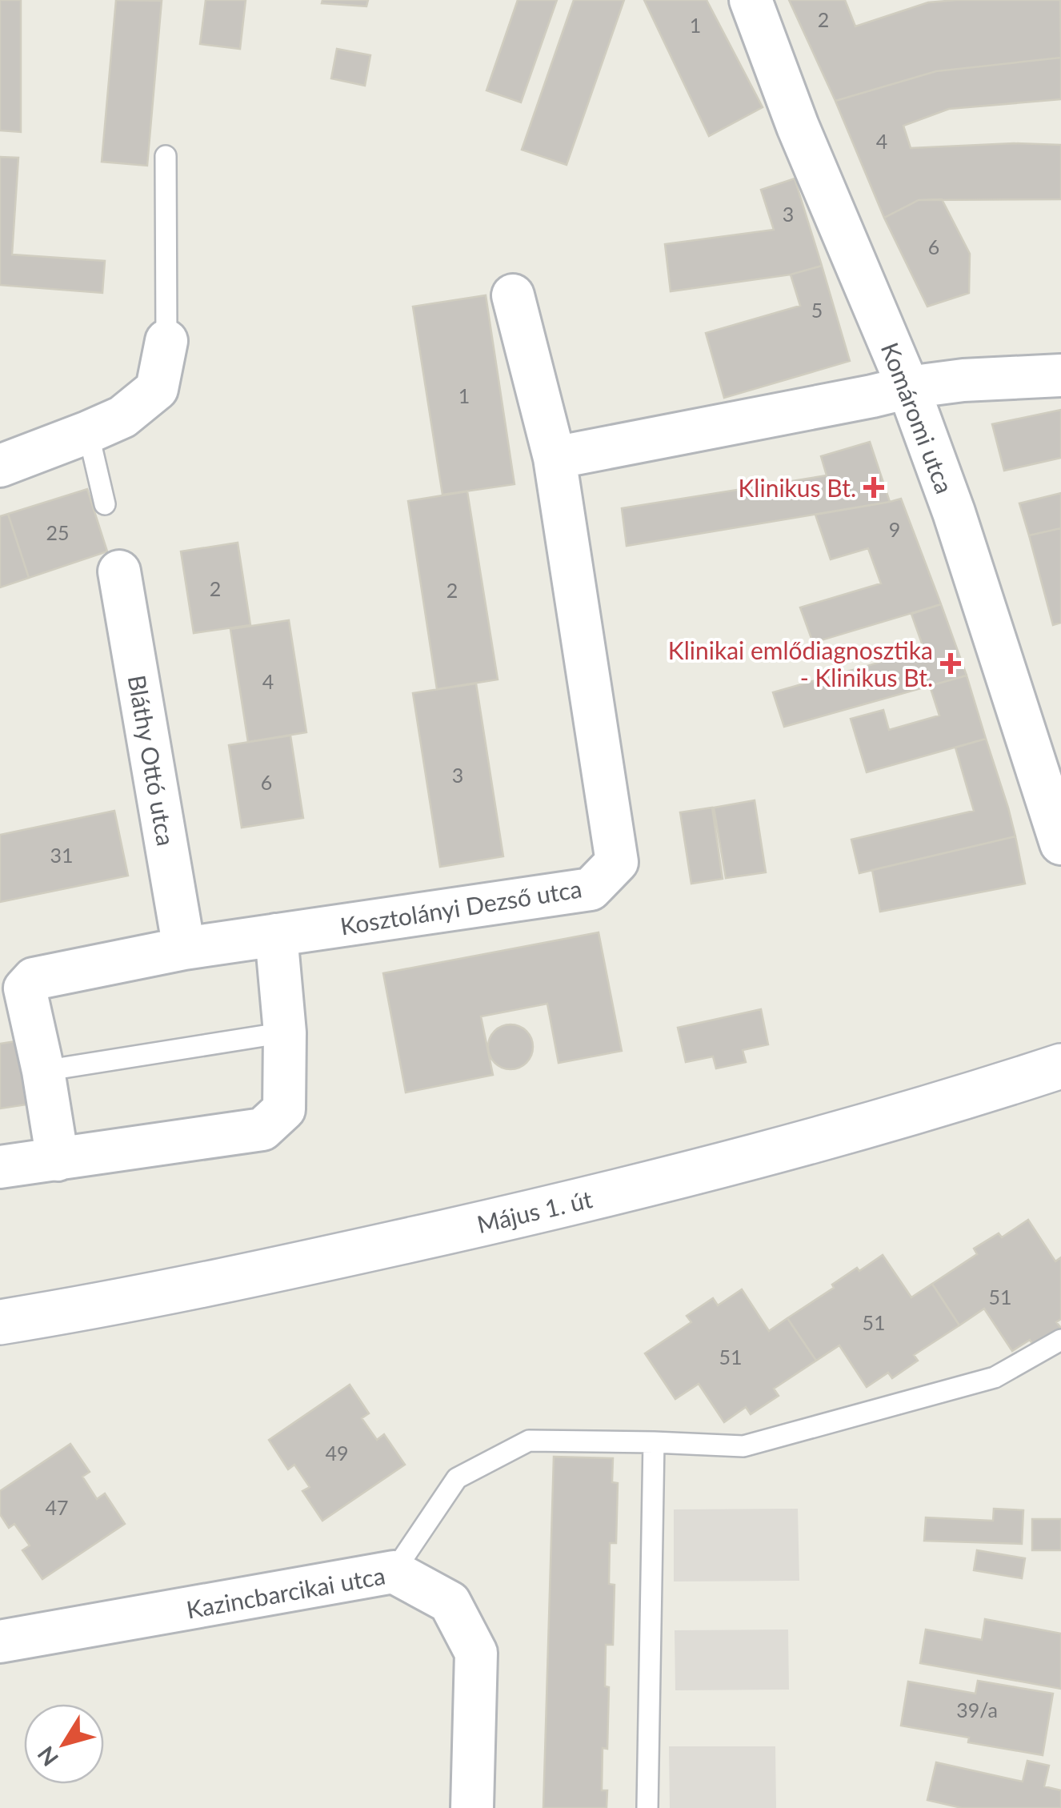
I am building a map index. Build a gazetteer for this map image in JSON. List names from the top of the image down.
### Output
{
  "streets": {
    "main road": ["Május 1. út"],
    "street": [
      "Komáromi utca",
      "Bláthy Ottó utca",
      "Kosztolányi Dezső utca",
      "Kazincbarcikai utca"
    ]
  },
  "crossings": [
    ["Bláthy Ottó utca", "Kosztolányi Dezső utca"]
  ],
  "places": {
    "health": ["Klinikus Bt.", "Klinikai emlődiagnosztika - Klinikus Bt."]
  },
  "house_numbers": [
    "2",
    "1",
    "4",
    "3",
    "6",
    "5",
    "1",
    "9",
    "25",
    "2",
    "2",
    "4",
    "3",
    "6",
    "31",
    "51",
    "51",
    "51",
    "49",
    "47",
    "39/a"
  ],
  "north": "bottom left"
}
